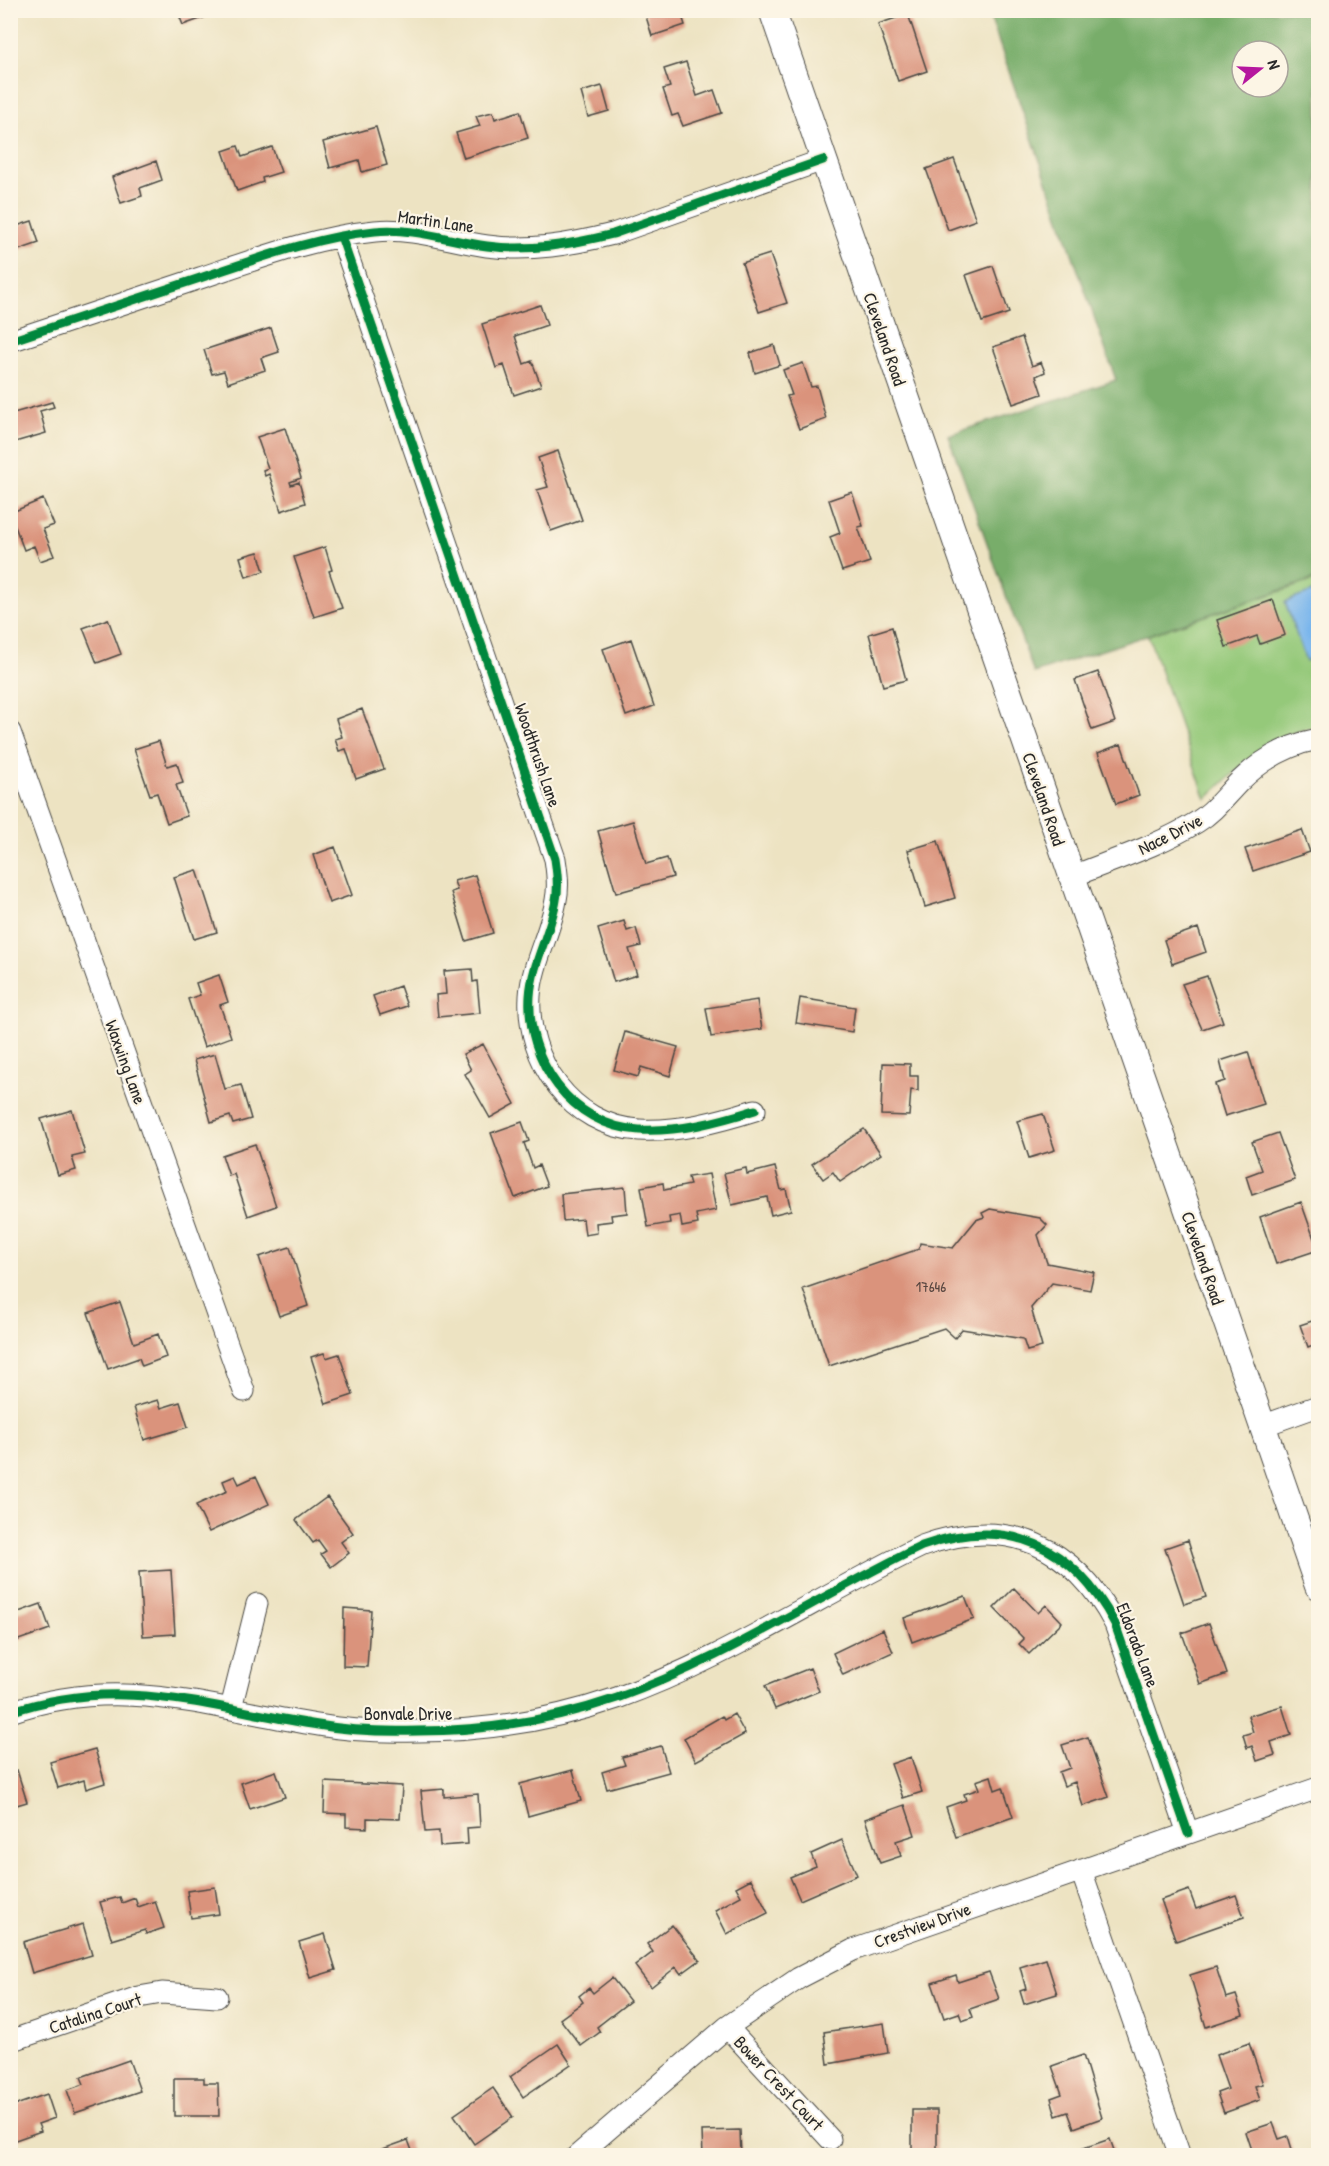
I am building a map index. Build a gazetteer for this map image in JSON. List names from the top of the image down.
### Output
{
  "streets": {
    "main road": ["Cleveland Road"],
    "street": [
      "Martin Lane",
      "Woodthrush Lane",
      "Nace Drive",
      "Waxwing Lane",
      "Eldorado Lane",
      "Bonvale Drive",
      "Crestview Drive",
      "Catalina Court",
      "Bower Crest Court"
    ]
  },
  "crossings": [
    ["Martin Lane", "Cleveland Road"],
    ["Martin Lane", "Woodthrush Lane"],
    ["Cleveland Road", "Nace Drive"],
    ["Eldorado Lane", "Bonvale Drive"],
    ["Eldorado Lane", "Crestview Drive"],
    ["Crestview Drive", "Bower Crest Court"]
  ],
  "house_numbers": ["17646"],
  "north": "right"
}
